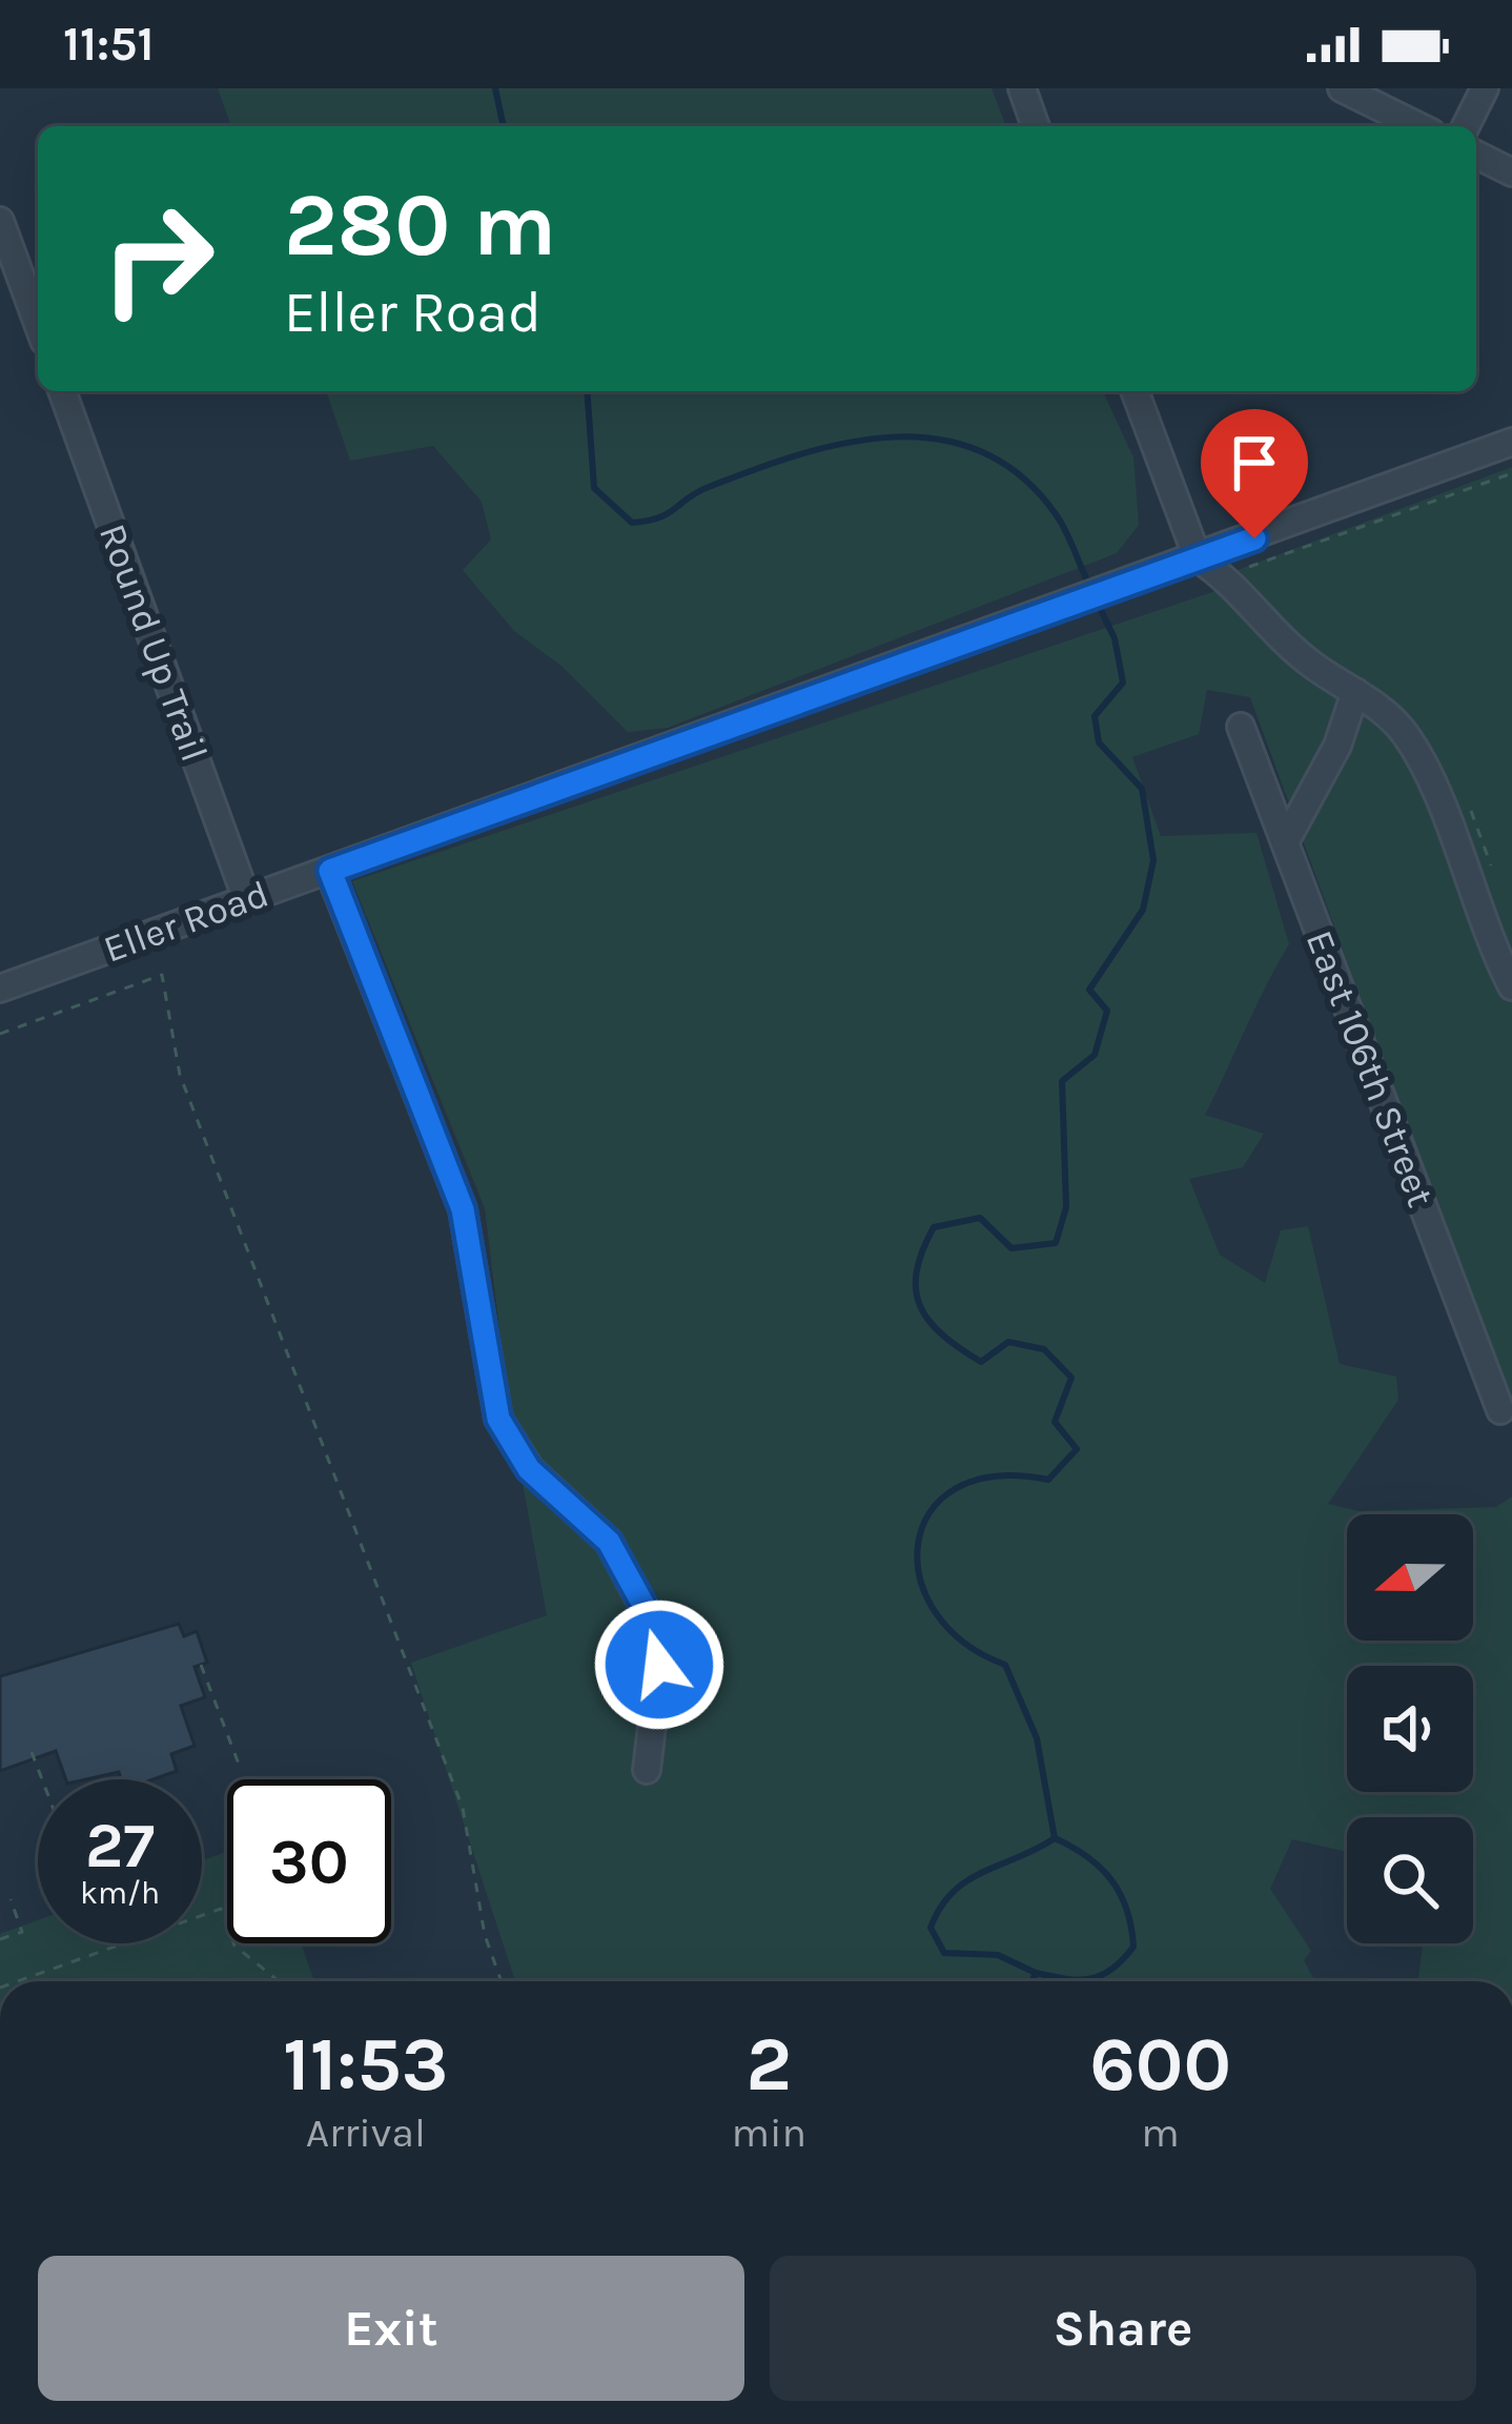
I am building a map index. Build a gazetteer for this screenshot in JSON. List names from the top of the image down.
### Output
{
  "streets": {
    "street": ["Round Up Trail", "Eller Road", "East 106th Street"]
  },
  "crossings": [
    ["Round Up Trail", "Eller Road"]
  ],
  "north": "left",
  "page": {
    "status": "11:51",
    "turn": ["280 m", "Eller Road"],
    "speed": "27 km/h",
    "limit": "30",
    "eta": [
      "11:53",
      "Arrival",
      "2",
      "min",
      "600",
      "m"
    ],
    "buttons": ["Exit", "Share"]
  }
}
